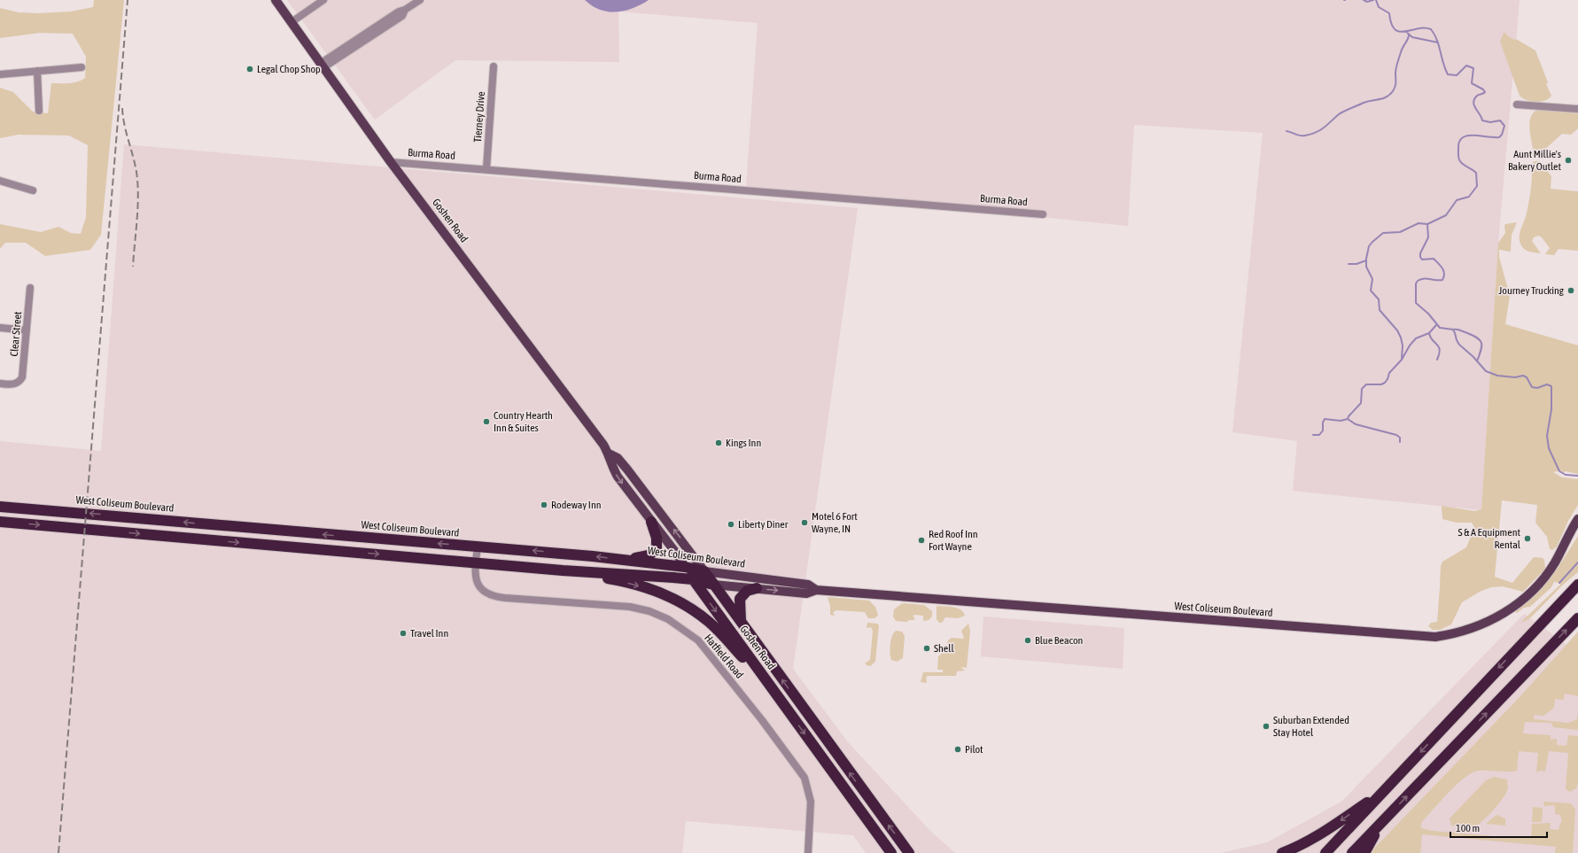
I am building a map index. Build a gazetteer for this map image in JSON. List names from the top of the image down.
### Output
{
  "streets": {
    "highway": ["Goshen Road", "West Coliseum Boulevard"],
    "street": [
      "Tierney Drive",
      "Burma Road",
      "Clear Street",
      "Hatfield Road"
    ]
  },
  "crossings": [
    ["Tierney Drive", "Burma Road"],
    ["Burma Road", "Goshen Road"],
    ["Goshen Road", "West Coliseum Boulevard"],
    ["West Coliseum Boulevard", "Hatfield Road"]
  ],
  "places": [
    "Legal Chop Shop",
    "Aunt Millie's Bakery Outlet",
    "Journey Trucking",
    "Country Hearth Inn & Suites",
    "Kings Inn",
    "Rodeway Inn",
    "Motel 6 Fort Wayne, IN",
    "Liberty Diner",
    "S & A Equipment Rental",
    "Red Roof Inn Fort Wayne",
    "Travel Inn",
    "Blue Beacon",
    "Shell",
    "Suburban Extended Stay Hotel",
    "Pilot"
  ],
  "scale_bar": "100 m"
}
